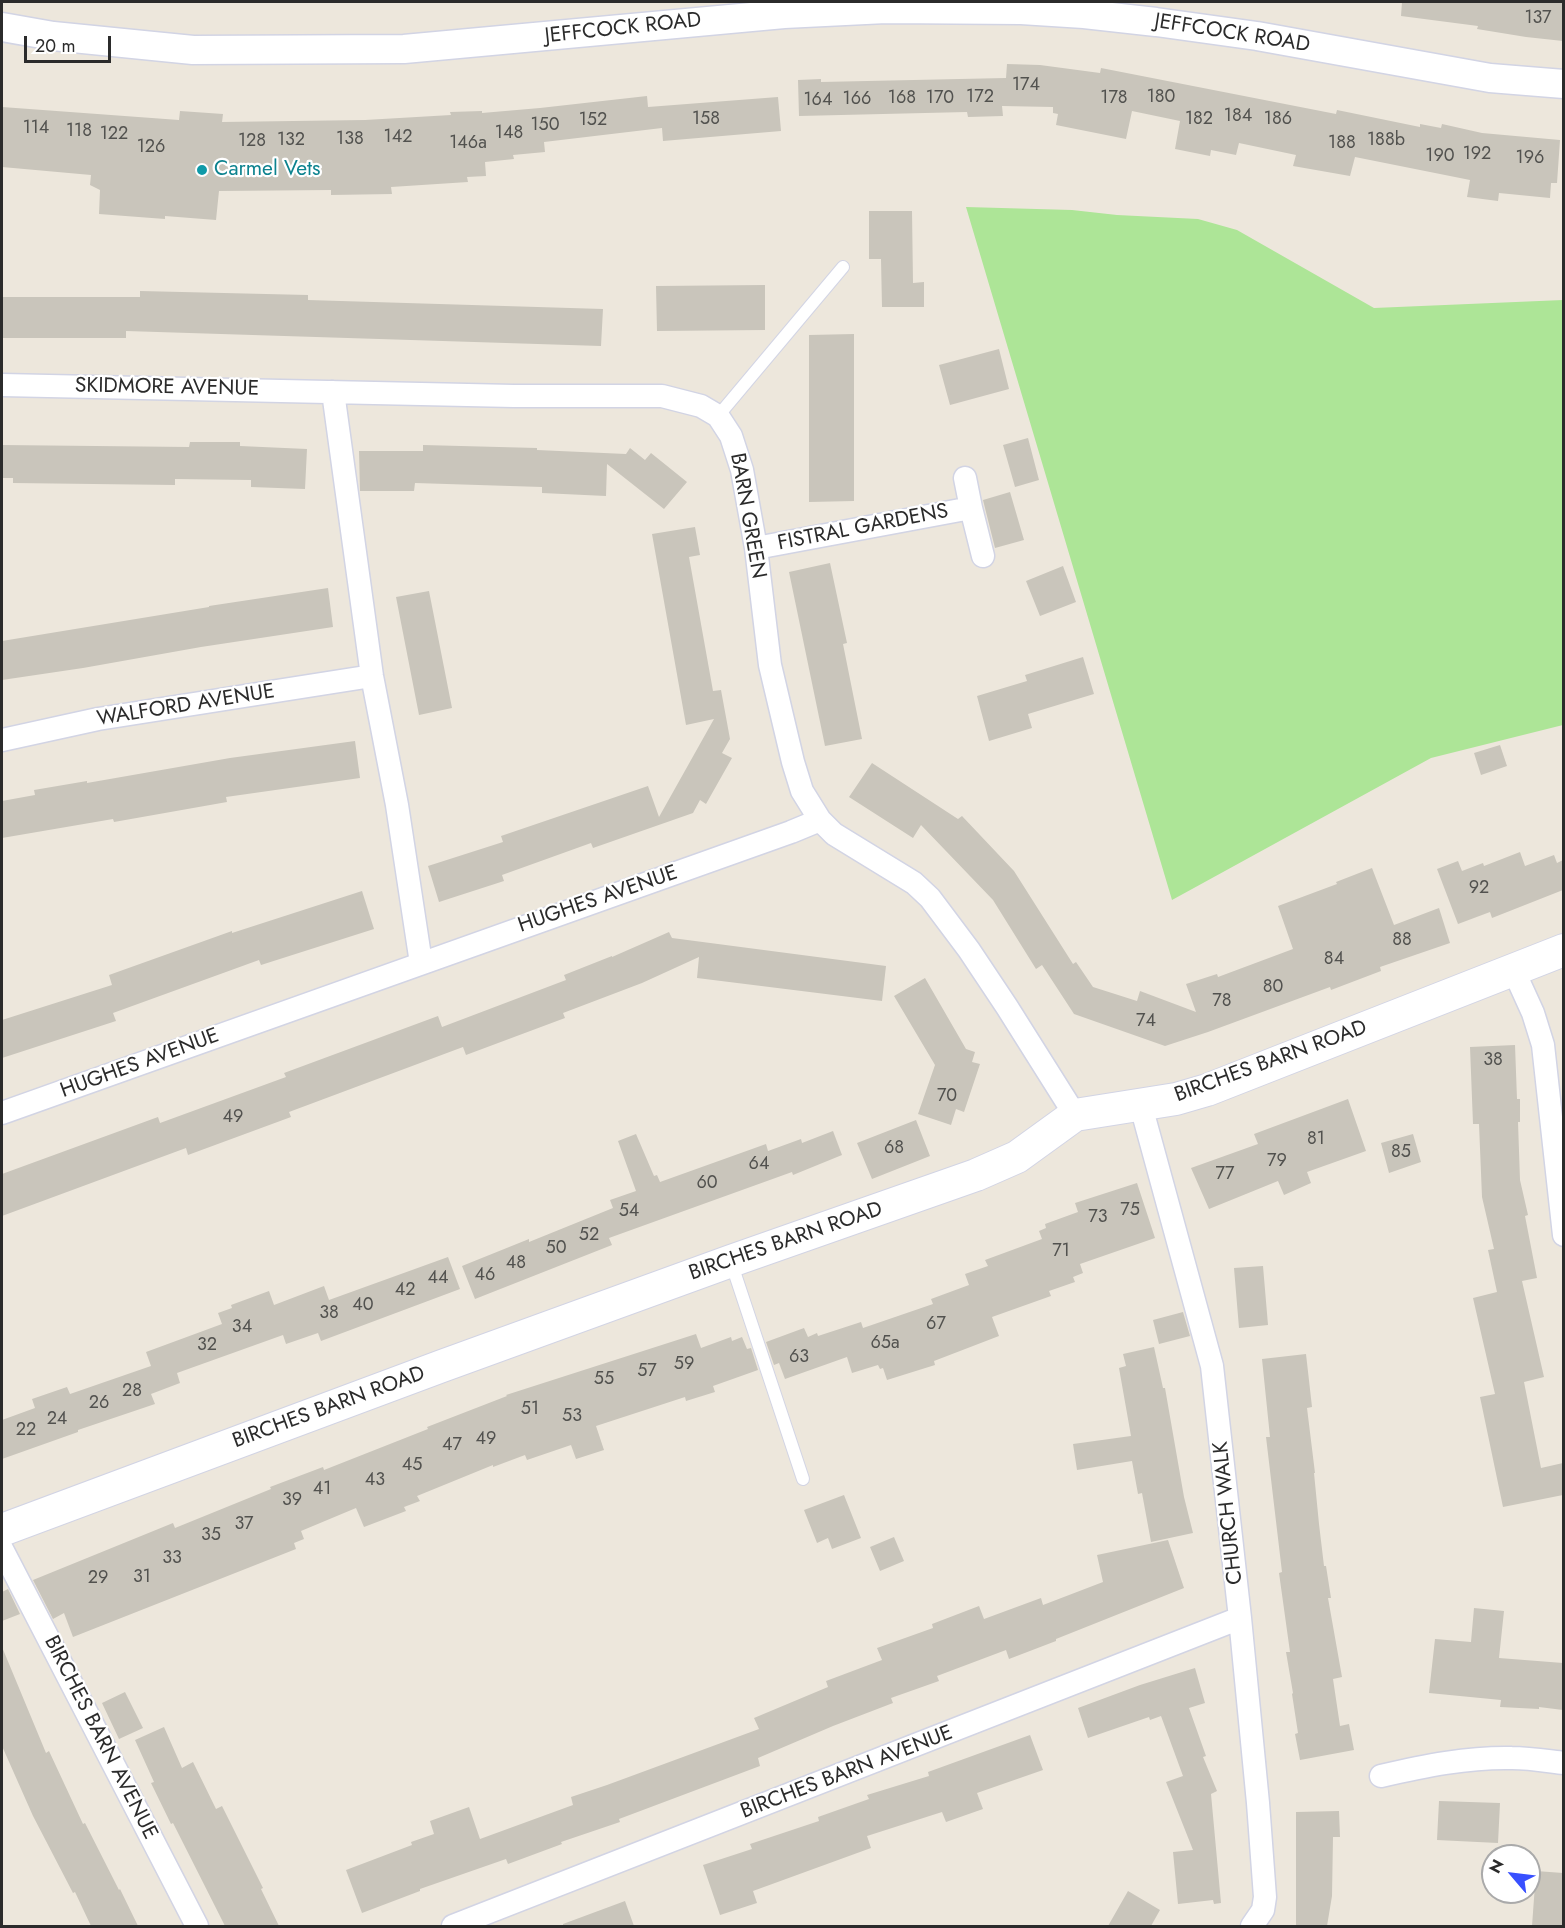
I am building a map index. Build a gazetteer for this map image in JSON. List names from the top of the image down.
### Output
{
  "streets": {
    "main road": ["BIRCHES BARN ROAD"],
    "street": [
      "JEFFCOCK ROAD",
      "SKIDMORE AVENUE",
      "BARN GREEN",
      "FISTRAL GARDENS",
      "WALFORD AVENUE",
      "HUGHES AVENUE",
      "CHURCH WALK",
      "BIRCHES BARN AVENUE"
    ]
  },
  "crossings": [
    ["BARN GREEN", "FISTRAL GARDENS"],
    ["BARN GREEN", "HUGHES AVENUE"],
    ["BIRCHES BARN ROAD", "CHURCH WALK"],
    ["CHURCH WALK", "BIRCHES BARN AVENUE"]
  ],
  "places": ["Carmel Vets"],
  "house_numbers": [
    "137",
    "174",
    "172",
    "180",
    "168",
    "170",
    "178",
    "166",
    "164",
    "184",
    "158",
    "182",
    "186",
    "152",
    "150",
    "114",
    "118",
    "148",
    "122",
    "142",
    "138",
    "132",
    "188b",
    "128",
    "146a",
    "188",
    "126",
    "192",
    "190",
    "196",
    "92",
    "88",
    "84",
    "80",
    "78",
    "74",
    "38",
    "70",
    "49",
    "81",
    "68",
    "85",
    "79",
    "64",
    "77",
    "60",
    "75",
    "54",
    "73",
    "52",
    "50",
    "71",
    "48",
    "46",
    "44",
    "42",
    "40",
    "38",
    "67",
    "34",
    "65a",
    "32",
    "63",
    "59",
    "57",
    "55",
    "28",
    "26",
    "51",
    "53",
    "24",
    "22",
    "49",
    "47",
    "45",
    "43",
    "41",
    "39",
    "37",
    "35",
    "33",
    "31",
    "29"
  ],
  "scale_bar": "20 m",
  "north": "top left"
}
